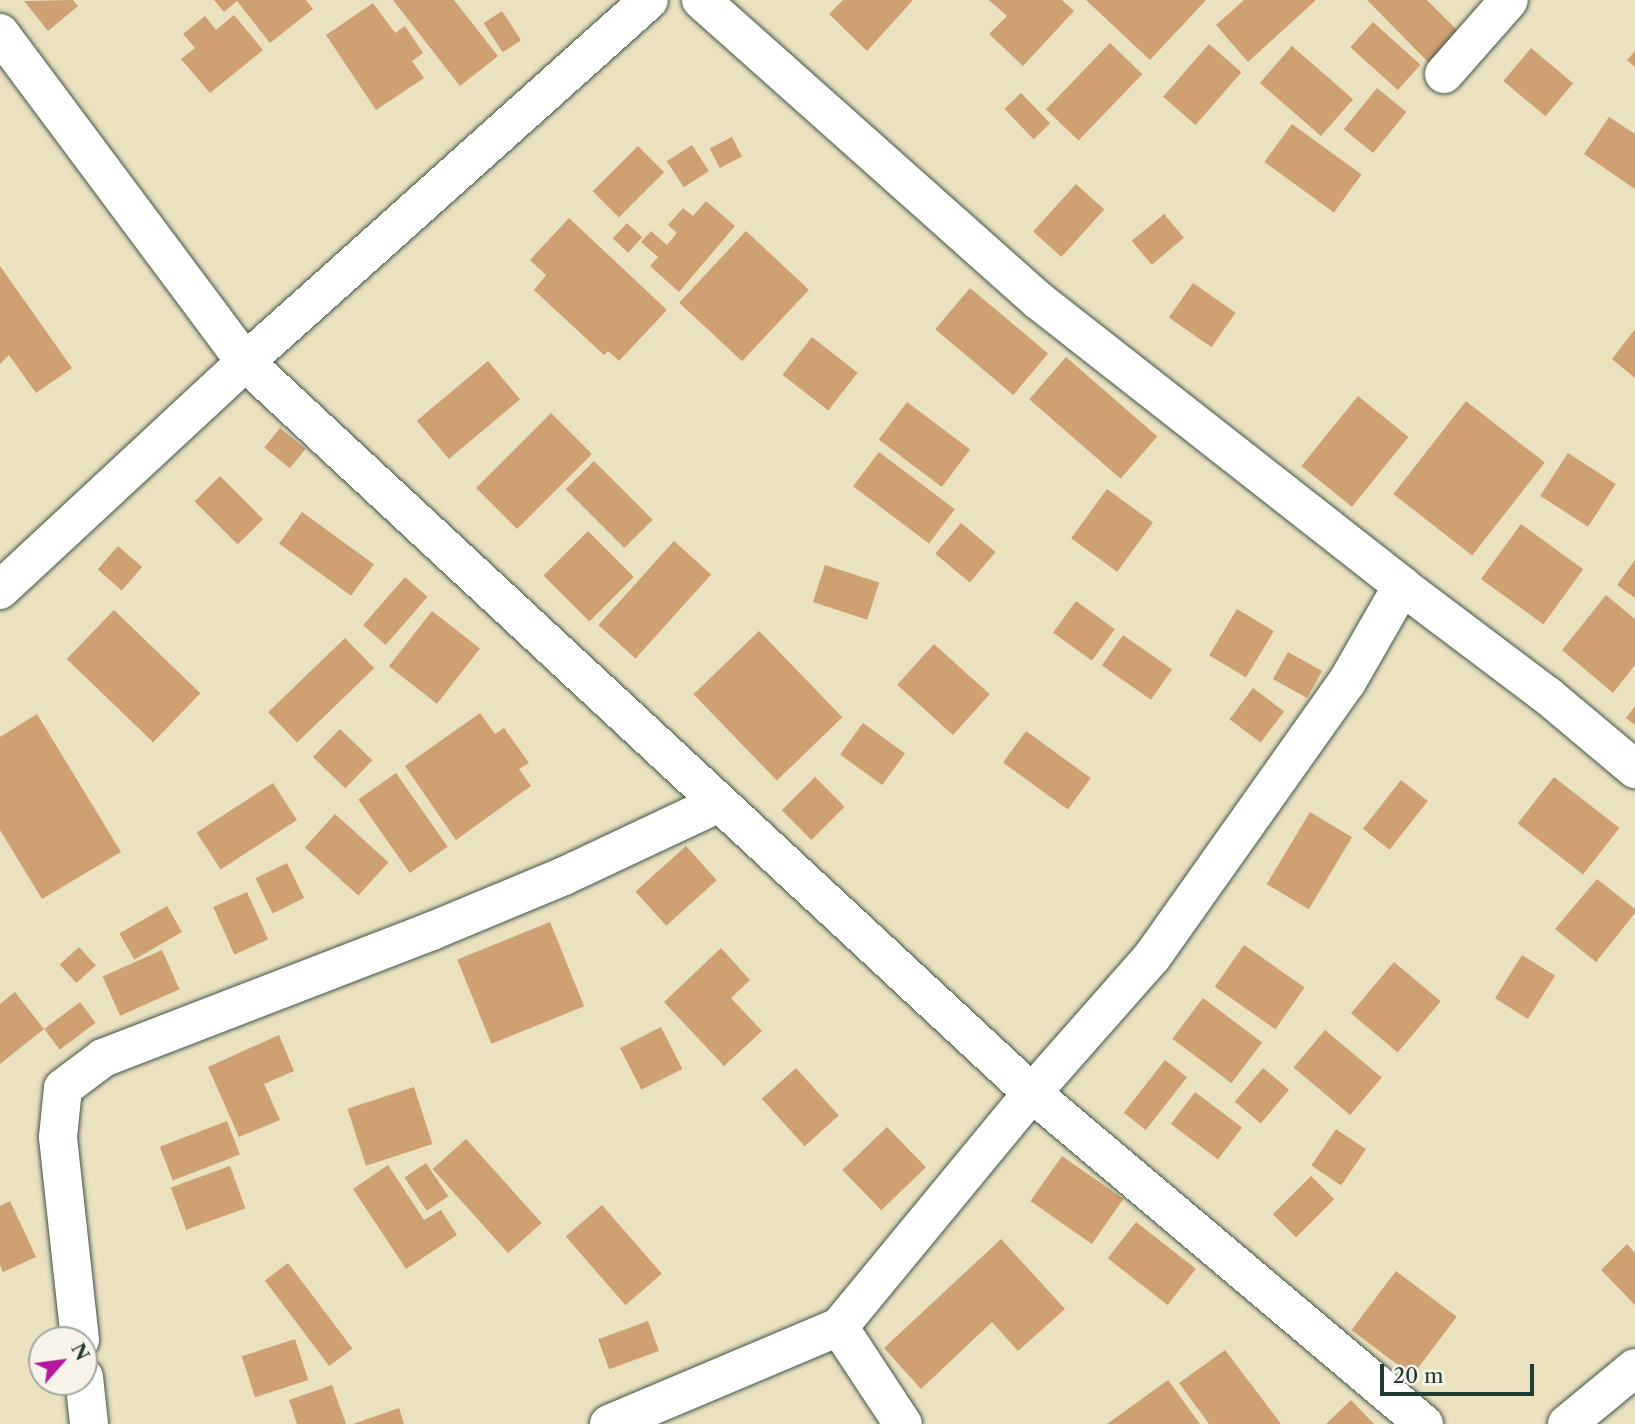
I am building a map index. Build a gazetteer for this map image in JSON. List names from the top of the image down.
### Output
{
  "scale_bar": "20 m",
  "north": "top right"
}
